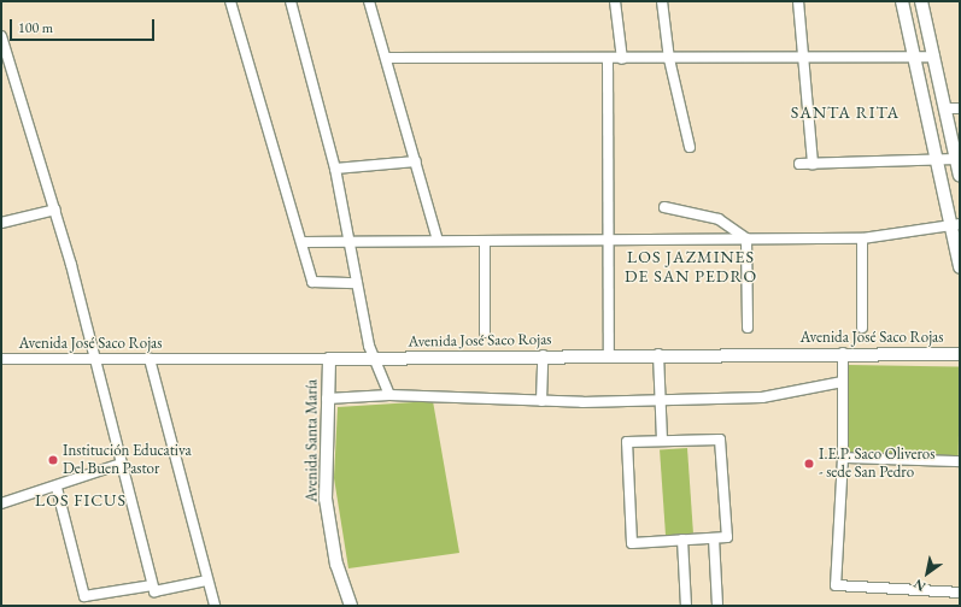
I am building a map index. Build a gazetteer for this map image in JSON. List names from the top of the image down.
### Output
{
  "streets": {
    "main road": ["Avenida José Saco Rojas", "Avenida Santa María"]
  },
  "crossings": [
    ["Avenida José Saco Rojas", "Avenida Santa María"]
  ],
  "districts": ["SANTA RITA", "LOS JAZMINES DE SAN PEDRO", "LOS FICUS"],
  "places": ["Institución Educativa Del Buen Pastor", "I.E.P. Saco Oliveros - sede San Pedro"],
  "scale_bar": "100 m",
  "north": "bottom left"
}
